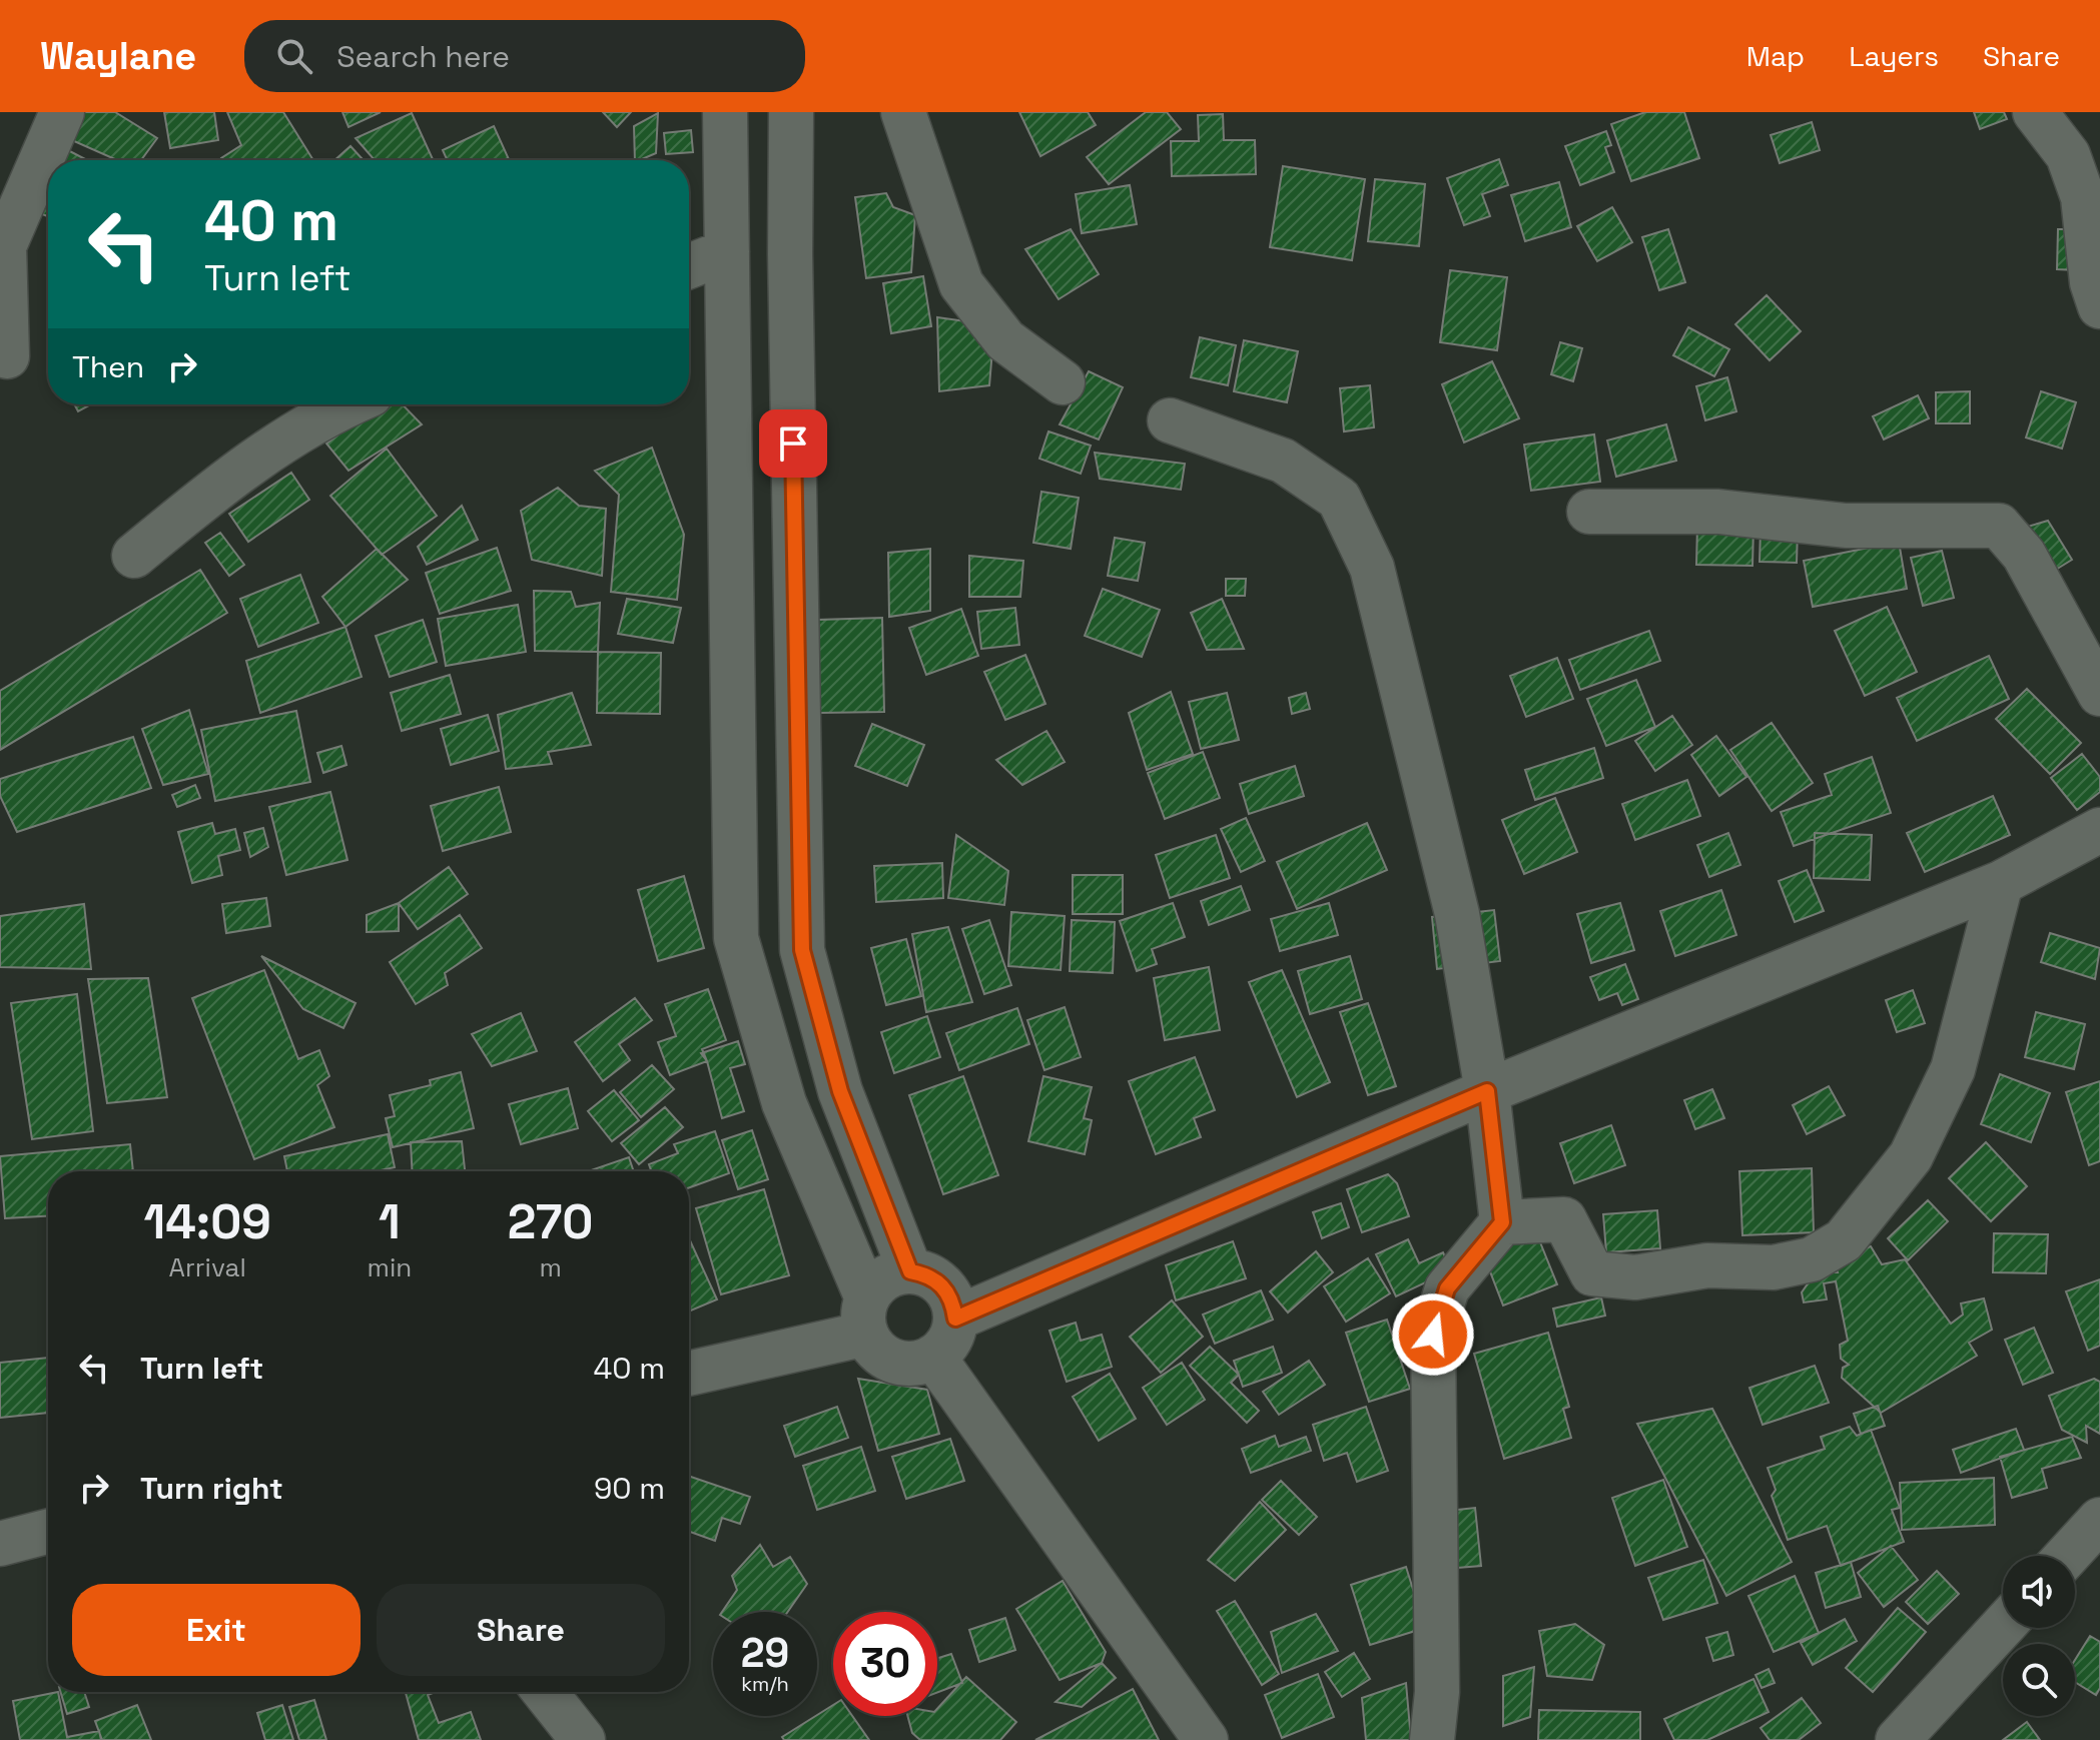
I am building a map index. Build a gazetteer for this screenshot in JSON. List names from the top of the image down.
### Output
{
  "page": {
    "header": "Waylane",
    "search": "Search here",
    "nav": ["Map", "Layers", "Share"],
    "turn": ["40 m", "Turn left"],
    "then": "Then",
    "eta": [
      "14:09",
      "Arrival",
      "1",
      "min",
      "270",
      "m"
    ],
    "list": [
      {
        "name": "Turn left",
        "value": "40 m"
      },
      {
        "name": "Turn right",
        "value": "90 m"
      }
    ],
    "buttons": ["Exit", "Share"],
    "speed": "29 km/h",
    "limit": "30"
  }
}
